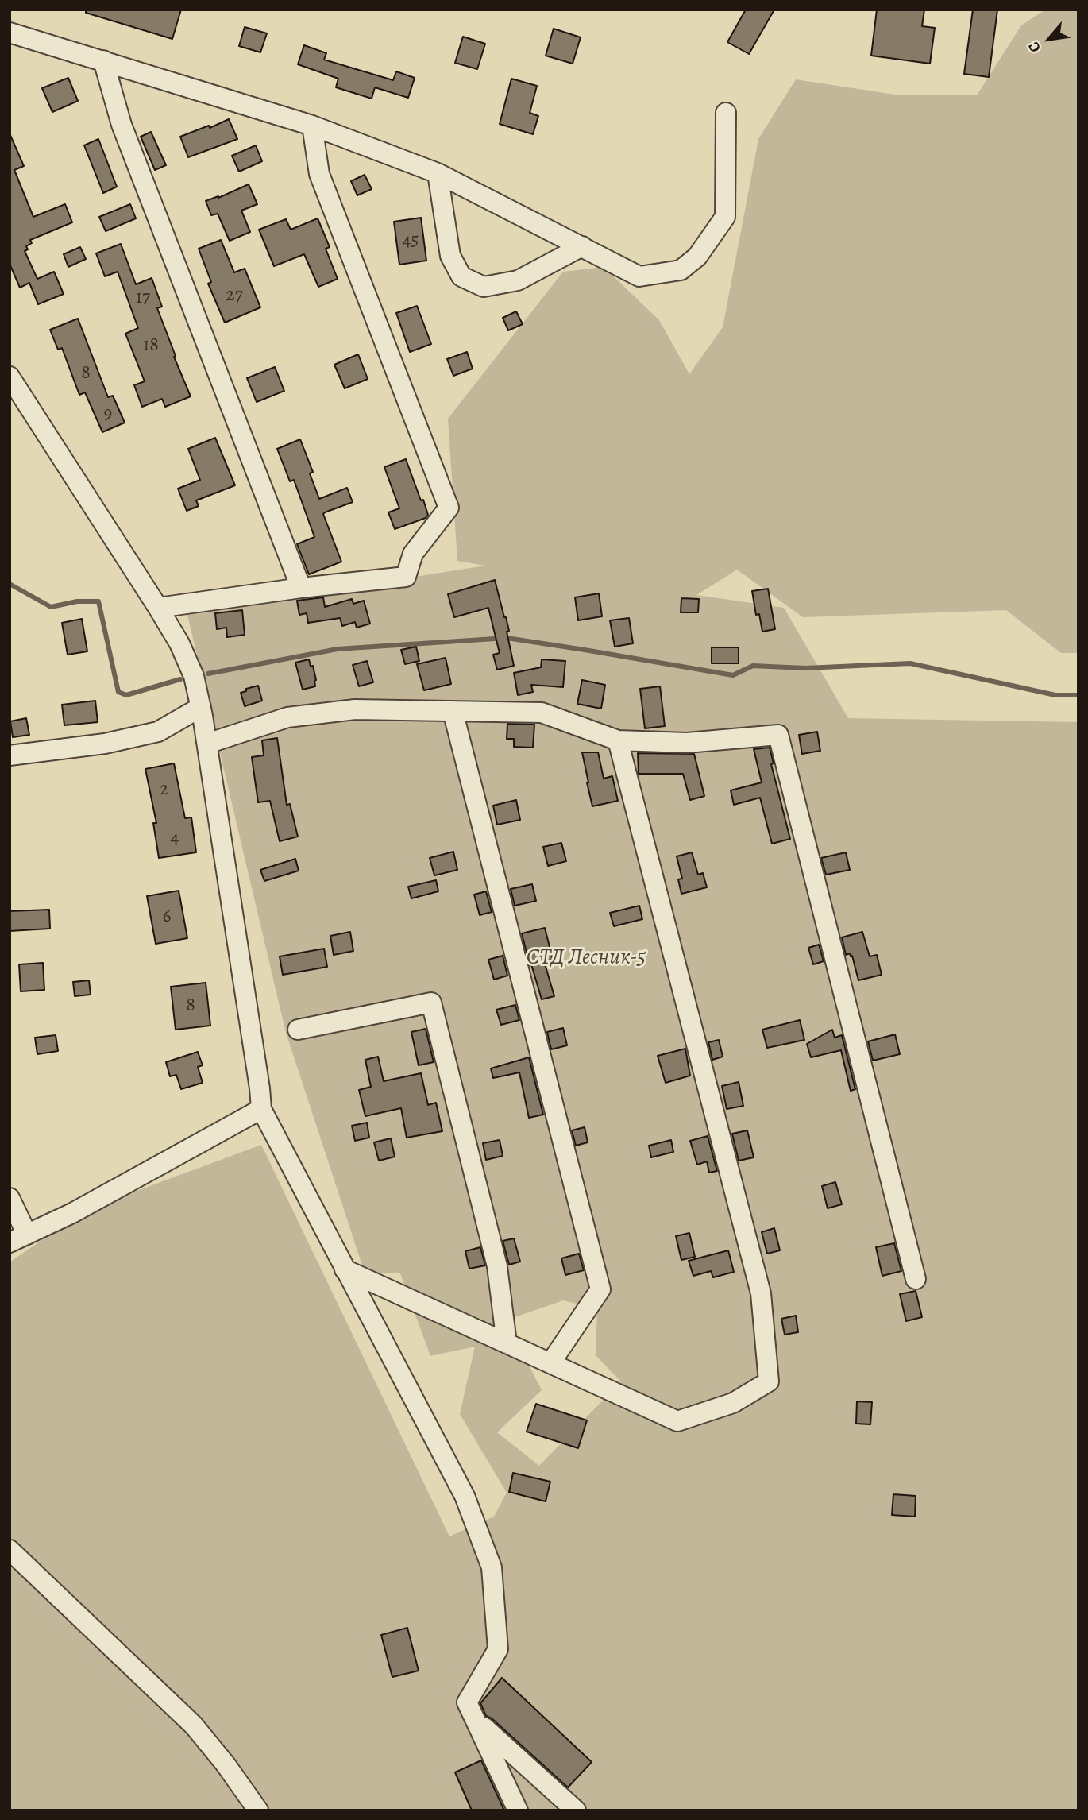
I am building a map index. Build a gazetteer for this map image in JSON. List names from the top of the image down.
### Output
{
  "parks": ["СТД Лесник-5"],
  "house_numbers": [
    "45",
    "27",
    "17",
    "18",
    "8",
    "9",
    "2",
    "4",
    "6",
    "8"
  ],
  "north": "bottom left"
}
